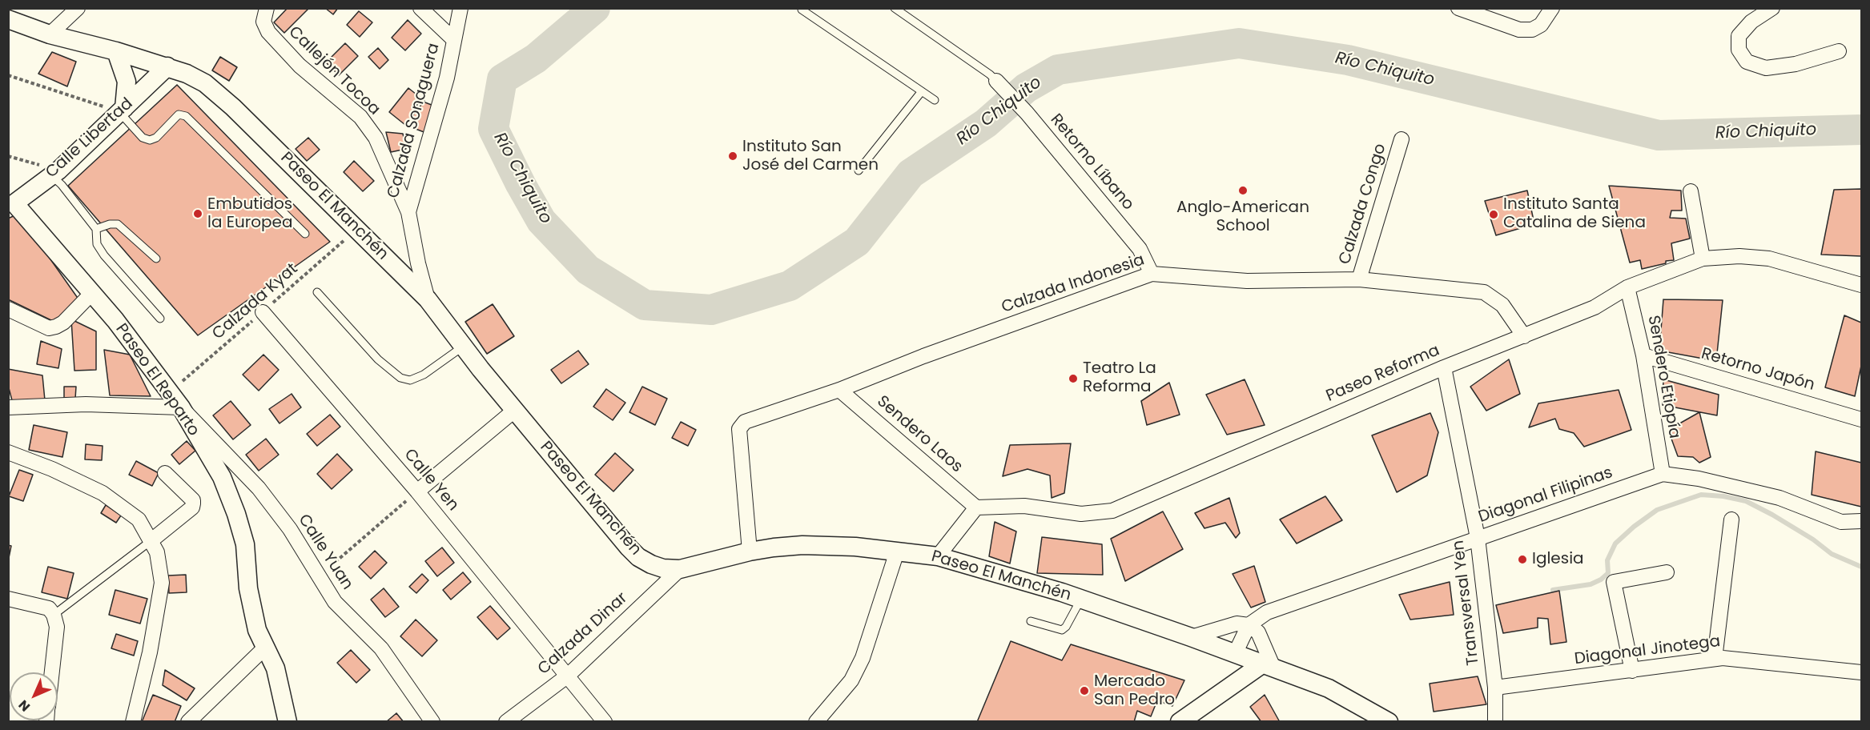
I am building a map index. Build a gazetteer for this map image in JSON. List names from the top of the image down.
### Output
{
  "streets": {
    "street": [
      "Callejón Tocoa",
      "Calzada Sonaguera",
      "Calle Libertad",
      "Retorno Líbano",
      "Calzada Congo",
      "Paseo El Manchén",
      "Calzada Indonesia",
      "Retorno Japón",
      "Paseo Reforma",
      "Sendero Etiopía",
      "Paseo El Reparto",
      "Sendero Laos",
      "Calle Yen",
      "Diagonal Filipinas",
      "Calle Yuan",
      "Transversal Yen",
      "Calzada Dinar",
      "Diagonal Jinotega"
    ],
    "path": ["Calzada Kyat"]
  },
  "crossings": [
    ["Callejón Tocoa", "Calzada Sonaguera"],
    ["Calzada Sonaguera", "Paseo El Manchén"],
    ["Calle Libertad", "Paseo El Manchén"],
    ["Calle Libertad", "Paseo El Reparto"],
    ["Retorno Líbano", "Calzada Indonesia"],
    ["Calzada Congo", "Calzada Indonesia"],
    ["Paseo El Manchén", "Calzada Indonesia"],
    ["Paseo El Manchén", "Calzada Kyat"],
    ["Paseo El Manchén", "Diagonal Filipinas"],
    ["Paseo El Manchén", "Calzada Dinar"],
    ["Calzada Indonesia", "Paseo Reforma"],
    ["Calzada Indonesia", "Sendero Laos"],
    ["Calzada Kyat", "Paseo El Reparto"],
    ["Calzada Kyat", "Calle Yen"],
    ["Retorno Japón", "Sendero Etiopía"],
    ["Paseo Reforma", "Sendero Etiopía"],
    ["Paseo Reforma", "Sendero Laos"],
    ["Paseo Reforma", "Transversal Yen"],
    ["Sendero Etiopía", "Diagonal Filipinas"],
    ["Paseo El Reparto", "Calle Yuan"],
    ["Calle Yen", "Calzada Dinar"],
    ["Diagonal Filipinas", "Transversal Yen"],
    ["Transversal Yen", "Diagonal Jinotega"]
  ],
  "water": ["Río Chiquito"],
  "places": [
    "Instituto San José del Carmen",
    "Anglo-American School",
    "Embutidos la Europea",
    "Instituto Santa Catalina de Siena",
    "Teatro La Reforma",
    "Iglesia",
    "Mercado San Pedro"
  ],
  "north": "bottom left"
}
